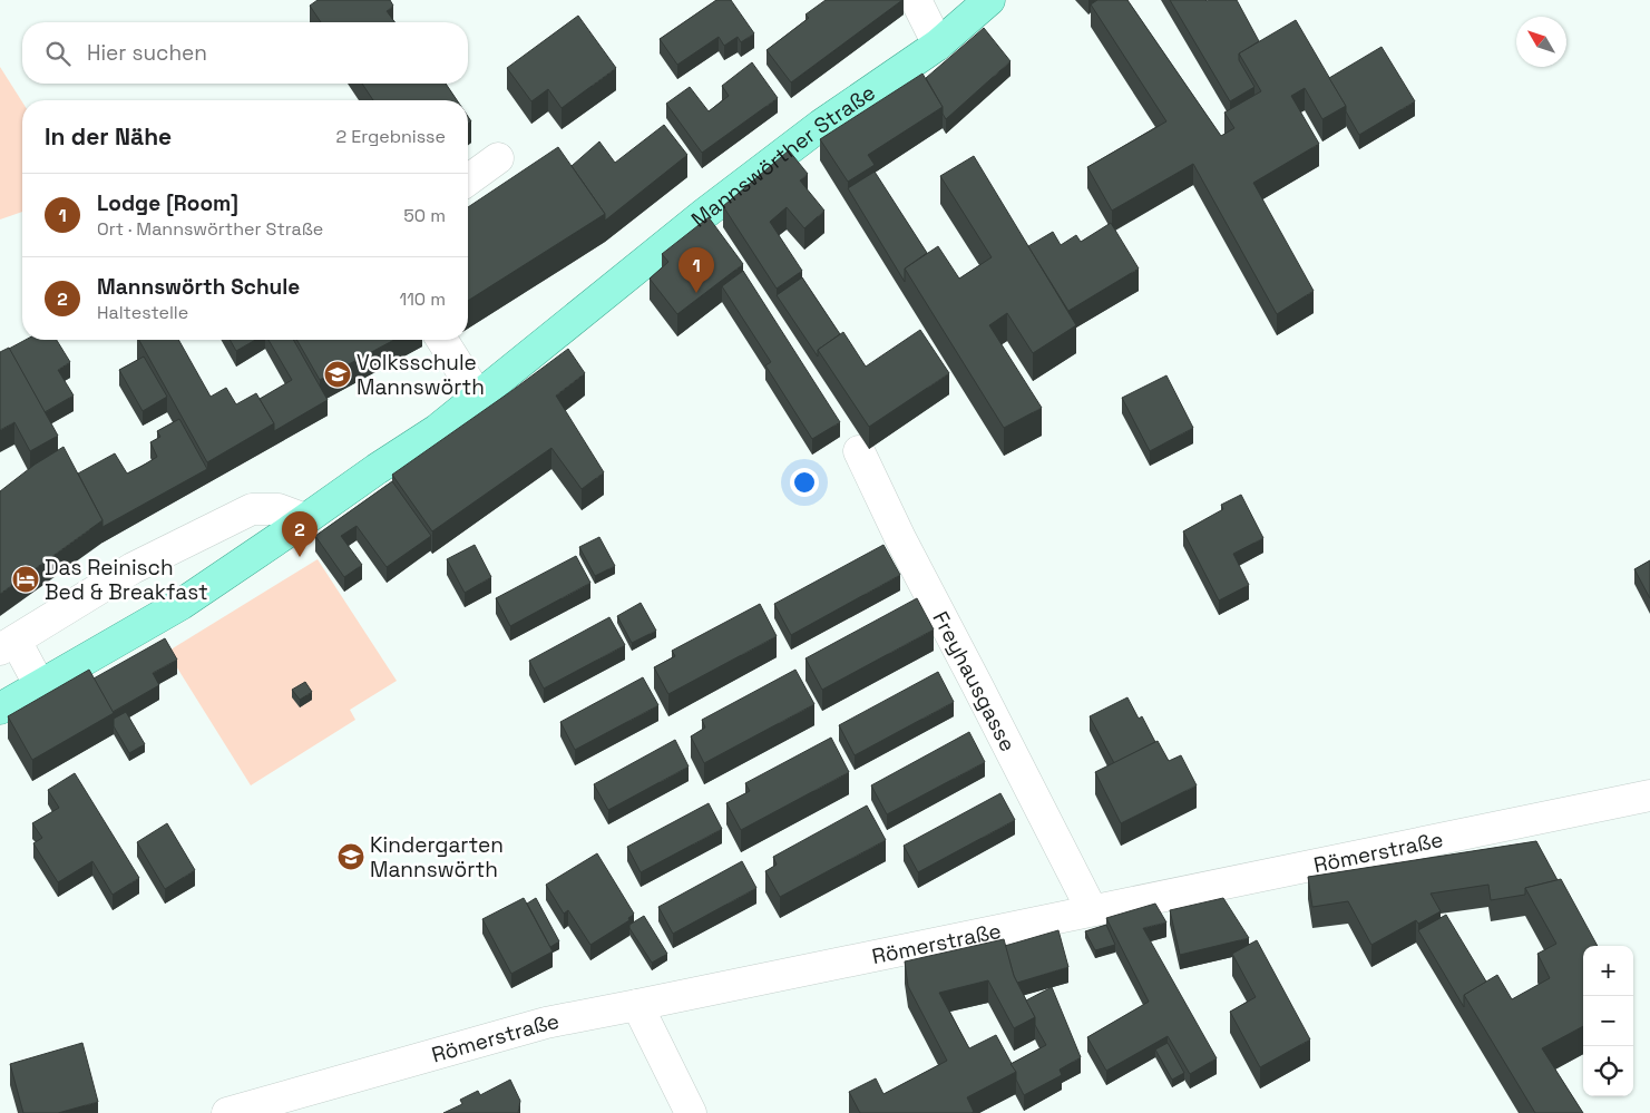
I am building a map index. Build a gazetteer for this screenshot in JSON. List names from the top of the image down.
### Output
{
  "streets": {
    "main road": ["Mannswörther Straße"],
    "street": ["Freyhausgasse", "Römerstraße"]
  },
  "crossings": [
    ["Freyhausgasse", "Römerstraße"]
  ],
  "places": {
    "school or university": ["Volksschule Mannswörth", "Kindergarten Mannswörth"],
    "hotel": ["Das Reinisch Bed & Breakfast"]
  },
  "north": "top left",
  "page": {
    "search": "Hier suchen",
    "heading": ["In der Nähe", "2 Ergebnisse"],
    "list": [
      {
        "mark": "1",
        "name": "Lodge [Room]",
        "note": "Ort · Mannswörther Straße",
        "value": "50 m"
      },
      {
        "mark": "2",
        "name": "Mannswörth Schule",
        "note": "Haltestelle",
        "value": "110 m"
      }
    ],
    "pins": ["1", "2"],
    "map_buttons": ["+", "−"]
  }
}
